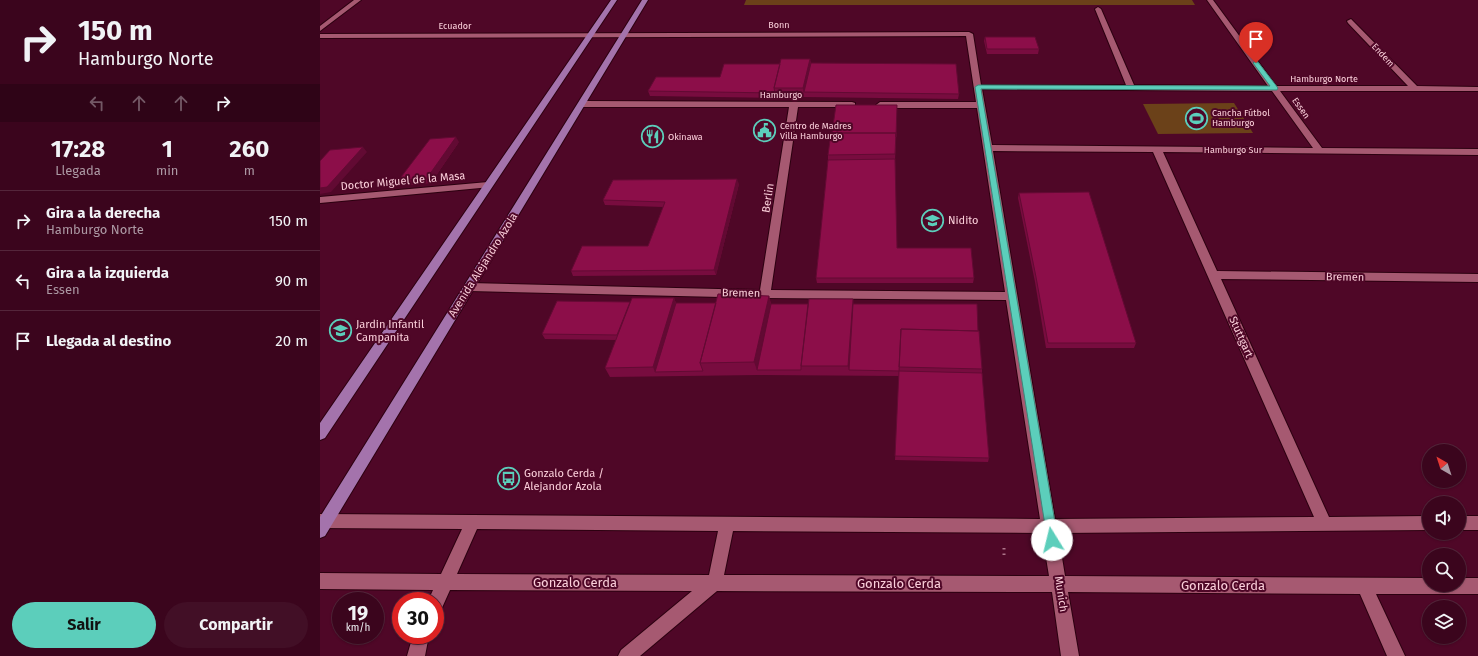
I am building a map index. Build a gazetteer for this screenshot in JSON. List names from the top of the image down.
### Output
{
  "streets": {
    "main road": ["Avenida Alejandro Azola"],
    "street": [
      "Bonn",
      "Ecuador",
      "Endem",
      "Hamburgo Norte",
      "Hamburgo",
      "Essen",
      "Hamburgo Sur",
      "Doctor Miguel de la Masa",
      "Berlin",
      "Bremen",
      "Stuttgart",
      "Gonzalo Cerda",
      "Munich"
    ]
  },
  "crossings": [
    ["Bonn", "Ecuador"],
    ["Bonn", "Avenida Alejandro Azola"],
    ["Bonn", "Munich"],
    ["Endem", "Hamburgo Norte"],
    ["Hamburgo Norte", "Essen"],
    ["Hamburgo Norte", "Munich"],
    ["Hamburgo", "Berlin"],
    ["Hamburgo", "Avenida Alejandro Azola"],
    ["Hamburgo", "Munich"],
    ["Essen", "Hamburgo Sur"],
    ["Hamburgo Sur", "Stuttgart"],
    ["Hamburgo Sur", "Munich"],
    ["Berlin", "Bremen"],
    ["Avenida Alejandro Azola", "Bremen"],
    ["Bremen", "Stuttgart"],
    ["Bremen", "Munich"],
    ["Gonzalo Cerda", "Munich"]
  ],
  "places": {
    "sports": ["Cancha Fútbol Hamburgo"],
    "public building": ["Centro de Madres Villa Hamburgo"],
    "restaurant": ["Okinawa"],
    "school or university": ["Nidito", "Jardin Infantil Campanita"],
    "bus stop": ["Gonzalo Cerda / Alejandor Azola"]
  },
  "north": "top left",
  "page": {
    "turn": ["150 m", "Hamburgo Norte"],
    "eta": [
      "17:28",
      "Llegada",
      "1",
      "min",
      "260",
      "m"
    ],
    "list": [
      {
        "name": "Gira a la derecha",
        "note": "Hamburgo Norte",
        "value": "150 m"
      },
      {
        "name": "Gira a la izquierda",
        "note": "Essen",
        "value": "90 m"
      },
      {
        "name": "Llegada al destino",
        "value": "20 m"
      }
    ],
    "speed": "19 km/h",
    "limit": "30",
    "buttons": ["Salir", "Compartir"]
  }
}
